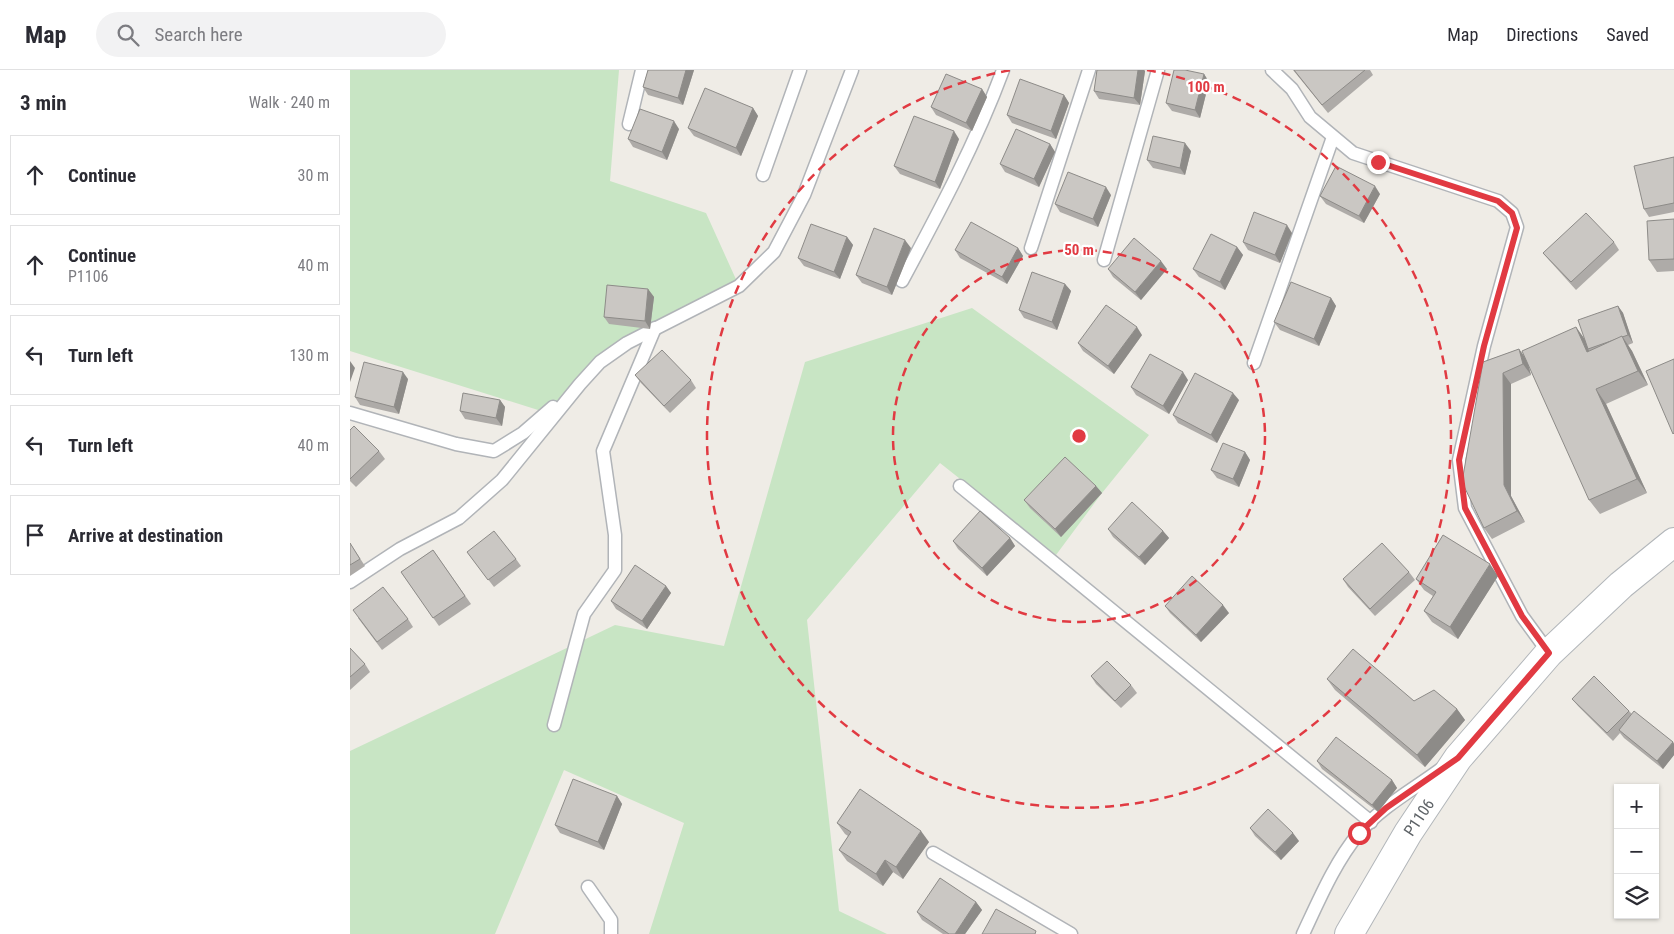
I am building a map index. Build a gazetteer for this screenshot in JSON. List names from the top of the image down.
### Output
{
  "streets": {
    "main road": ["P1106"]
  },
  "page": {
    "header": "Map",
    "search": "Search here",
    "nav": ["Map", "Directions", "Saved"],
    "heading": ["3 min", "Walk · 240 m"],
    "list": [
      ["Continue", "30 m"],
      ["Continue", "P1106", "40 m"],
      ["Turn left", "130 m"],
      ["Turn left", "40 m"],
      "Arrive at destination"
    ],
    "map_buttons": ["+", "−"]
  },
  "rings": ["100 m", "50 m"]
}
